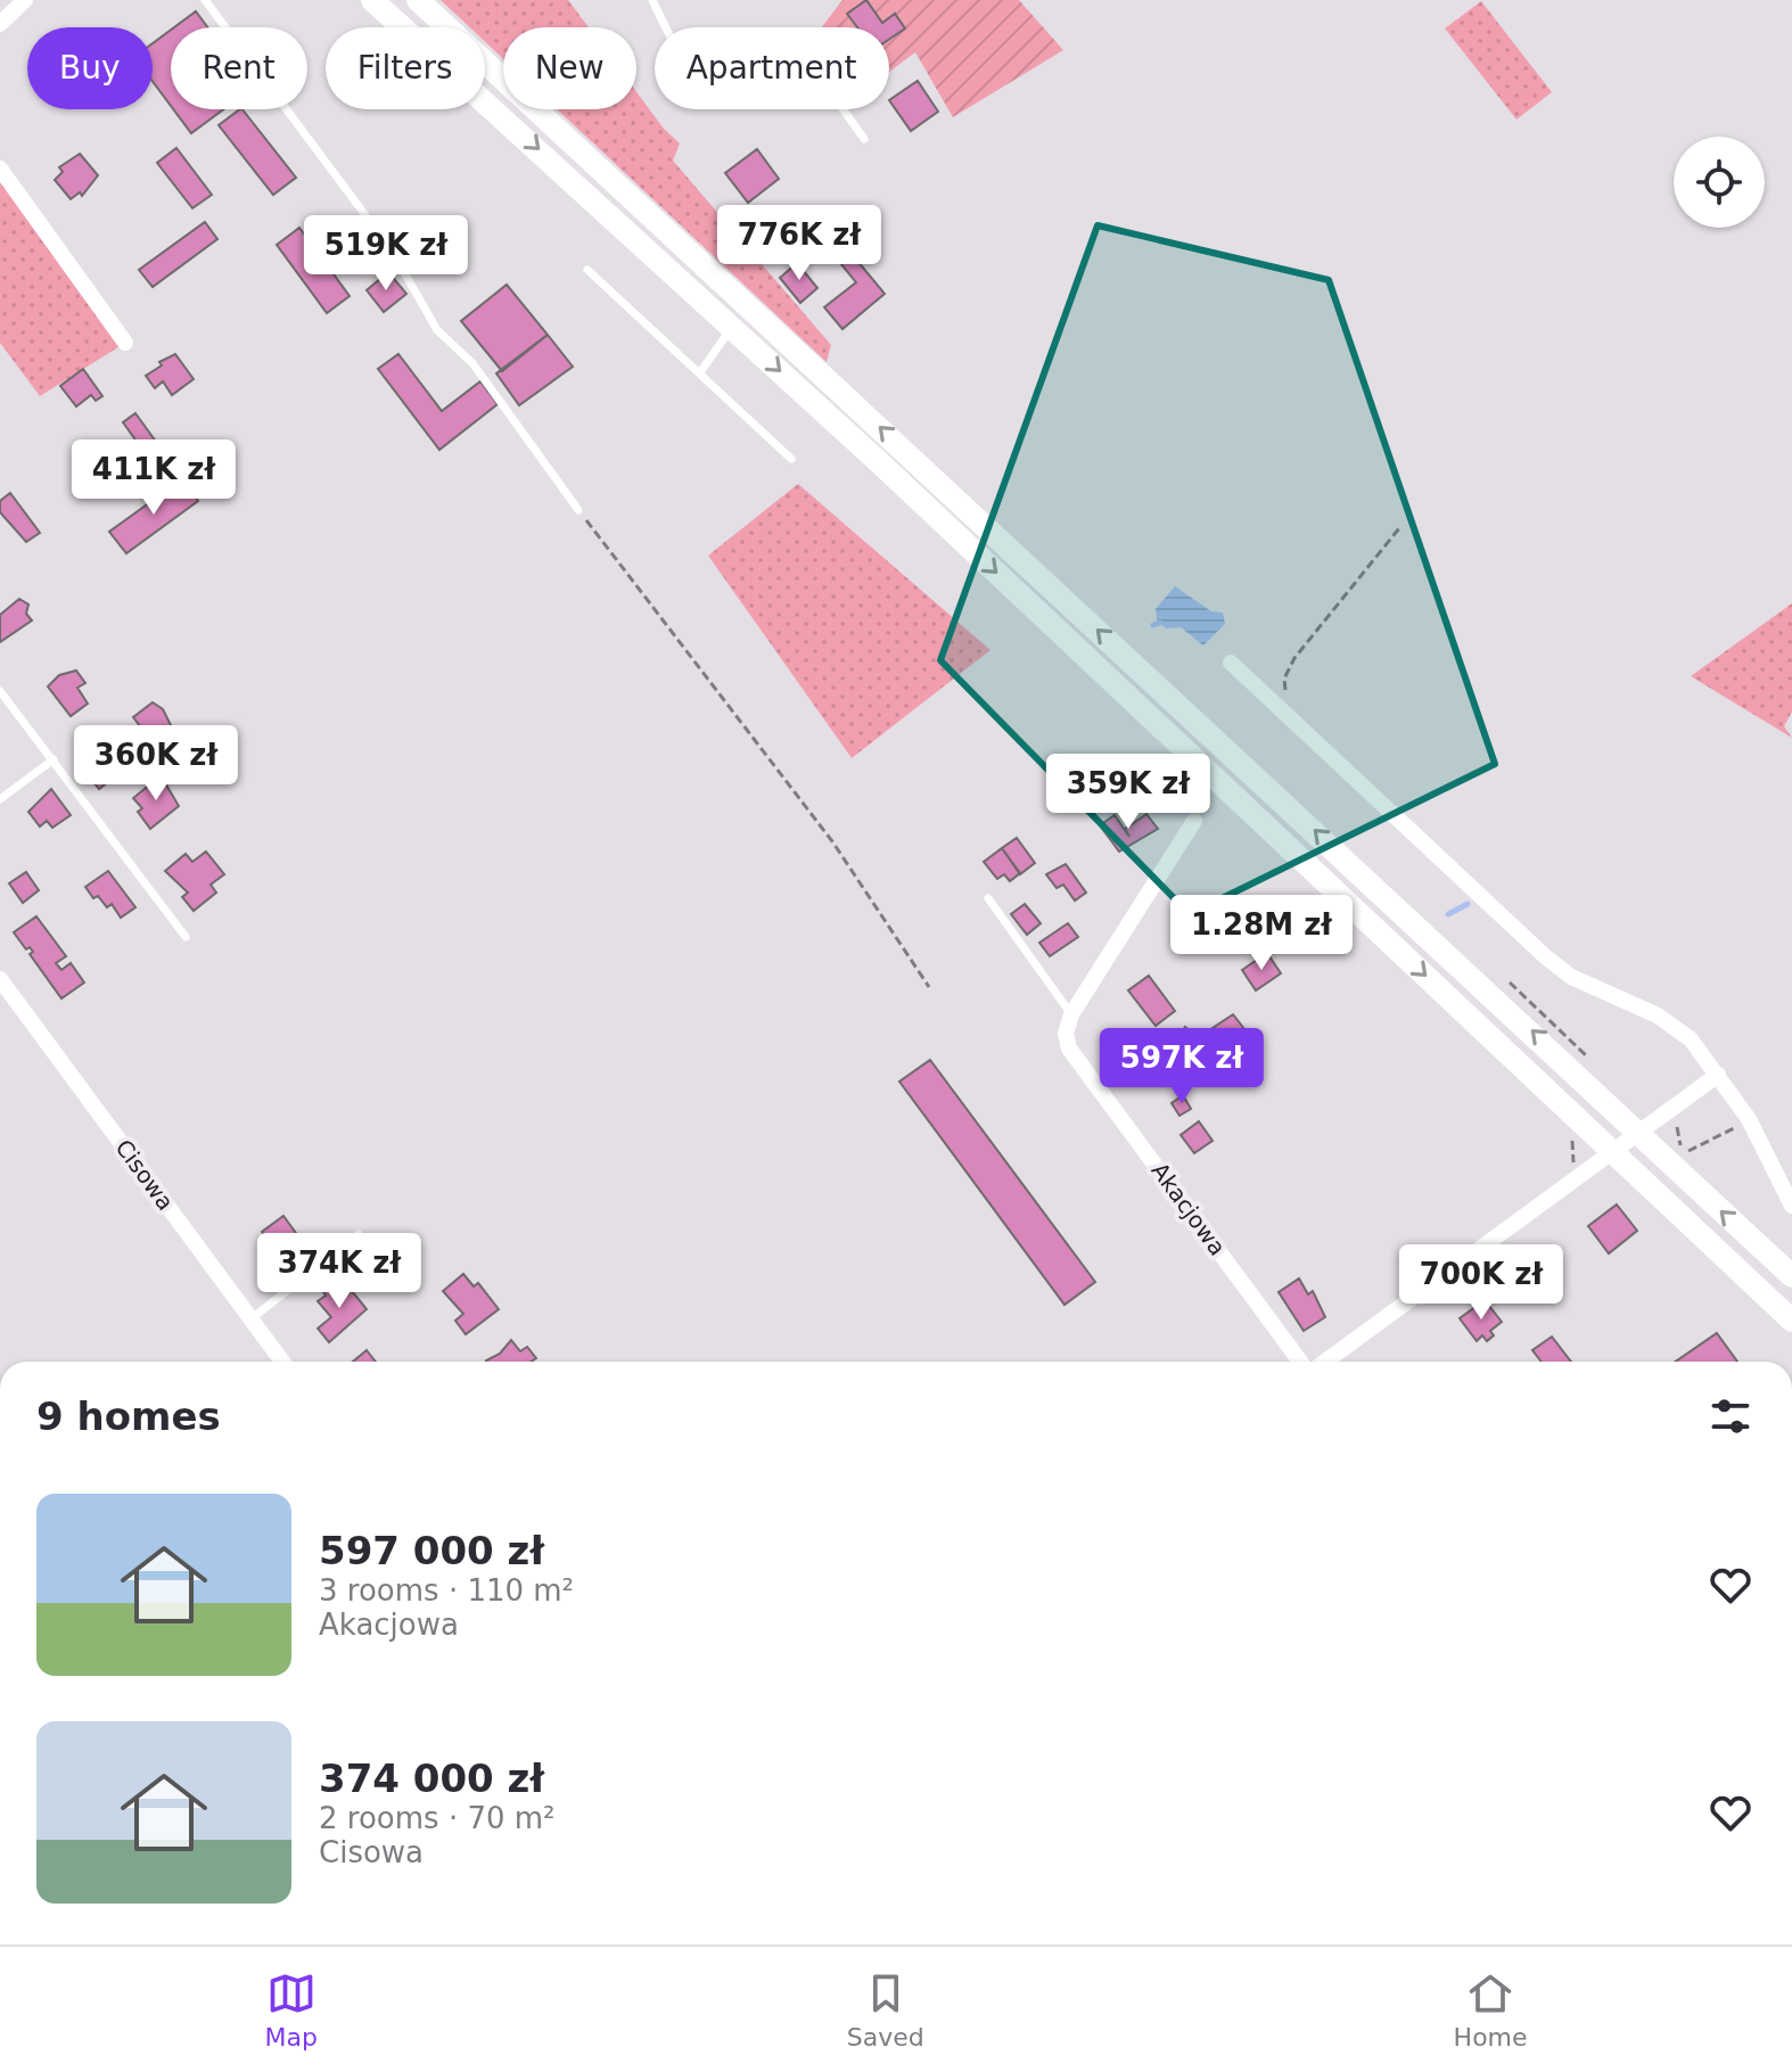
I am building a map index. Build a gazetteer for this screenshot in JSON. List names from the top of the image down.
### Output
{
  "streets": {
    "street": ["Cisowa", "Akacjowa"]
  },
  "page": {
    "chip": [
      "Buy",
      "Rent",
      "Filters",
      "New",
      "Apartment"
    ],
    "price": [
      "776K zł",
      "519K zł",
      "411K zł",
      "360K zł",
      "359K zł",
      "1.28M zł",
      "597K zł",
      "374K zł",
      "700K zł"
    ],
    "heading": "9 homes",
    "list": [
      {
        "name": "597 000 zł",
        "note": "3 rooms · 110 m² · Akacjowa"
      },
      {
        "name": "374 000 zł",
        "note": "2 rooms · 70 m² · Cisowa"
      }
    ],
    "tabs": ["Map", "Saved", "Home"]
  }
}
